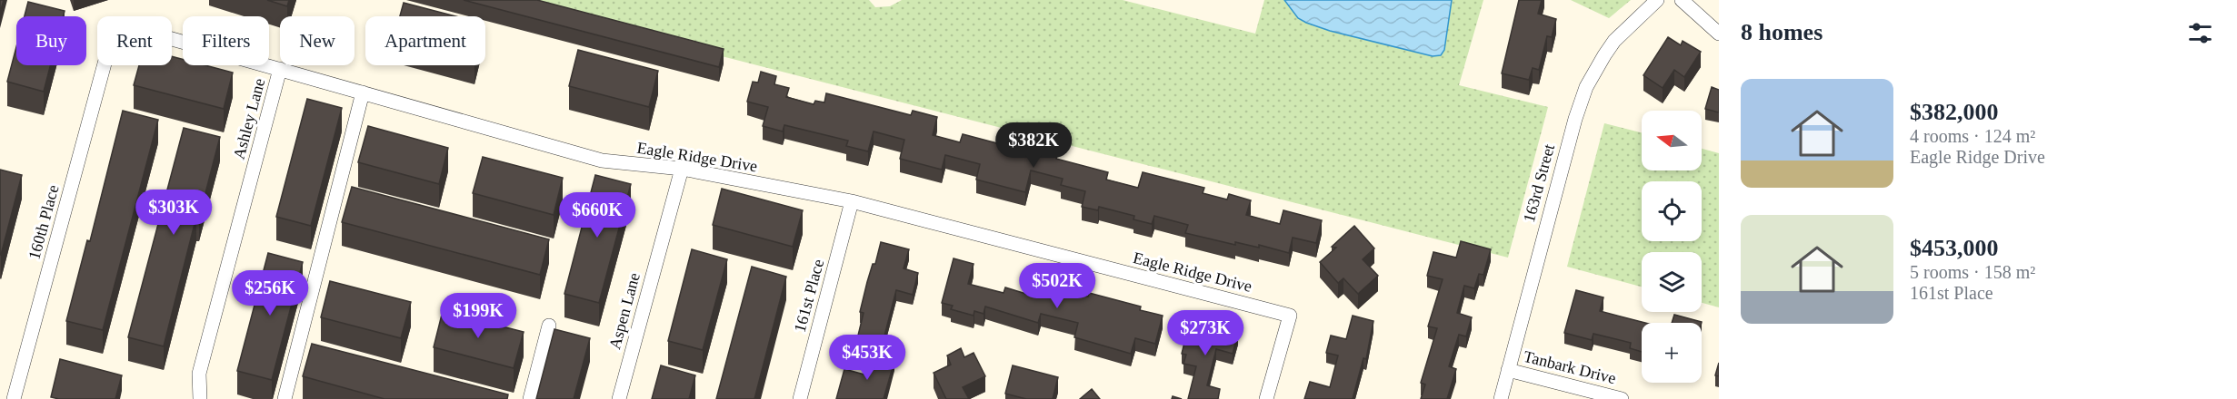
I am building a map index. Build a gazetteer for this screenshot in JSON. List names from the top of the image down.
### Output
{
  "streets": {
    "street": [
      "Ashley Lane",
      "Eagle Ridge Drive",
      "163rd Street",
      "160th Place",
      "161st Place",
      "Aspen Lane",
      "Tanbark Drive"
    ]
  },
  "crossings": [
    ["Ashley Lane", "Eagle Ridge Drive"],
    ["Eagle Ridge Drive", "161st Place"],
    ["Eagle Ridge Drive", "Aspen Lane"],
    ["163rd Street", "Tanbark Drive"]
  ],
  "north": "left",
  "page": {
    "heading": "8 homes",
    "chip": [
      "Buy",
      "Rent",
      "Filters",
      "New",
      "Apartment"
    ],
    "list": [
      {
        "name": "$382,000",
        "note": "4 rooms · 124 m² · Eagle Ridge Drive"
      },
      {
        "name": "$453,000",
        "note": "5 rooms · 158 m² · 161st Place"
      }
    ],
    "map_buttons": "+",
    "price": [
      "$382K",
      "$303K",
      "$660K",
      "$502K",
      "$256K",
      "$199K",
      "$273K",
      "$453K"
    ]
  }
}
